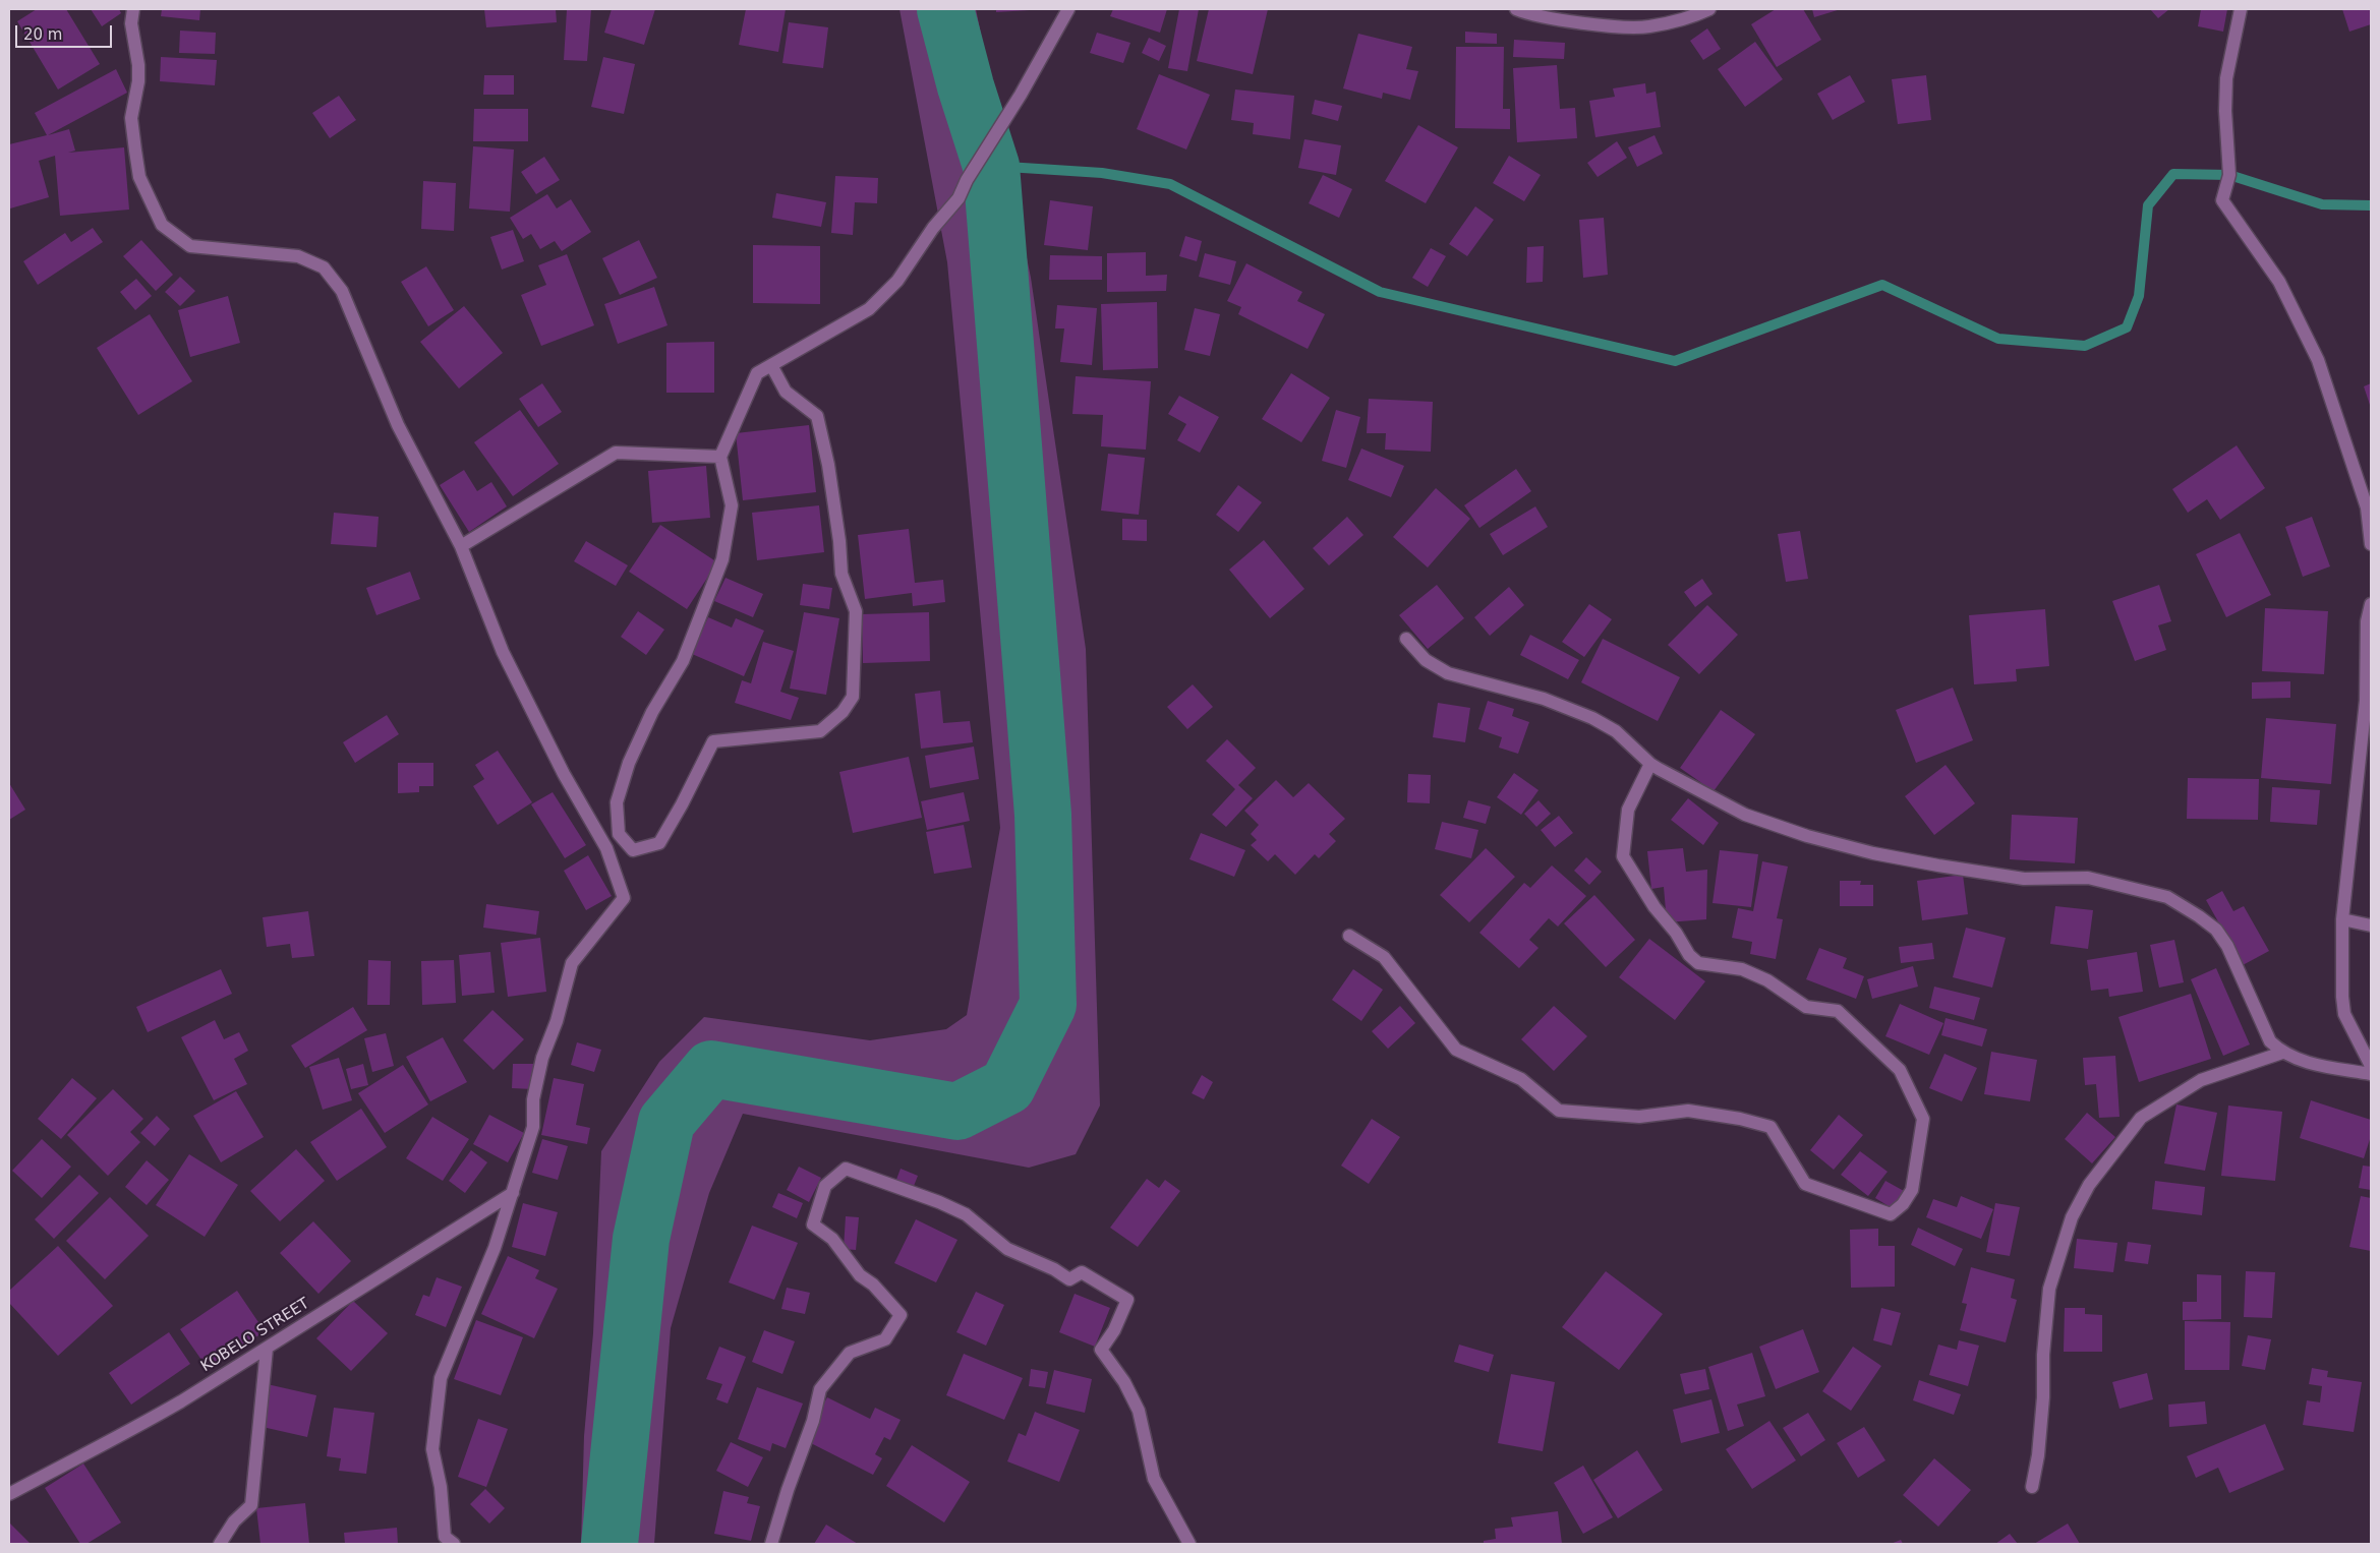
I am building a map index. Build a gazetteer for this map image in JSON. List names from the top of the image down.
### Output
{
  "streets": {
    "street": ["KOBELO STREET"]
  },
  "scale_bar": "20 m"
}
